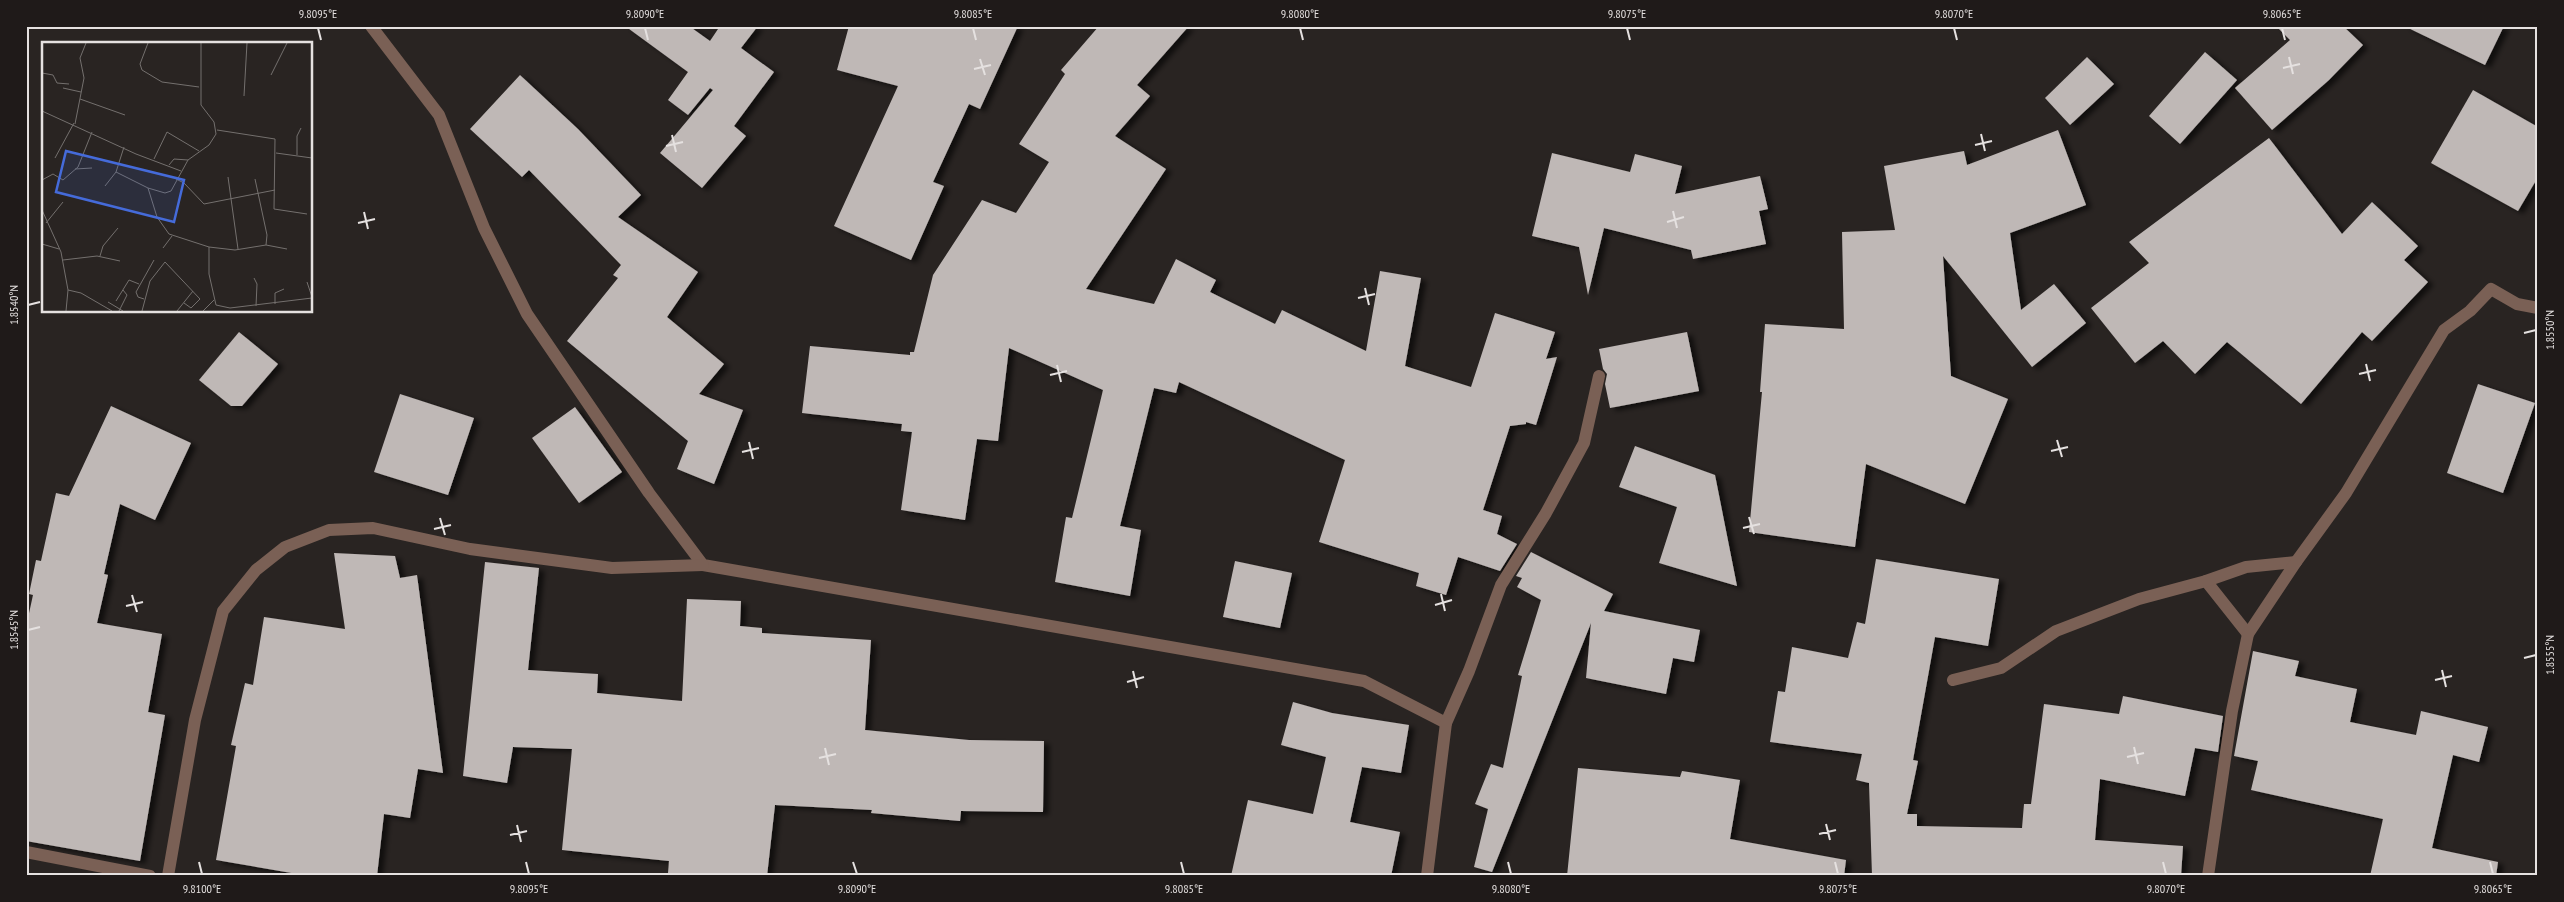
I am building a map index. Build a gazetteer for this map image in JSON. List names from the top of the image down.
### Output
{
  "coordinates": [
    "9.8095°E",
    "9.8090°E",
    "9.8085°E",
    "9.8080°E",
    "9.8075°E",
    "9.8070°E",
    "9.8065°E",
    "1.8540°N",
    "1.8550°N",
    "1.8545°N",
    "1.8555°N",
    "9.8100°E"
  ]
}
